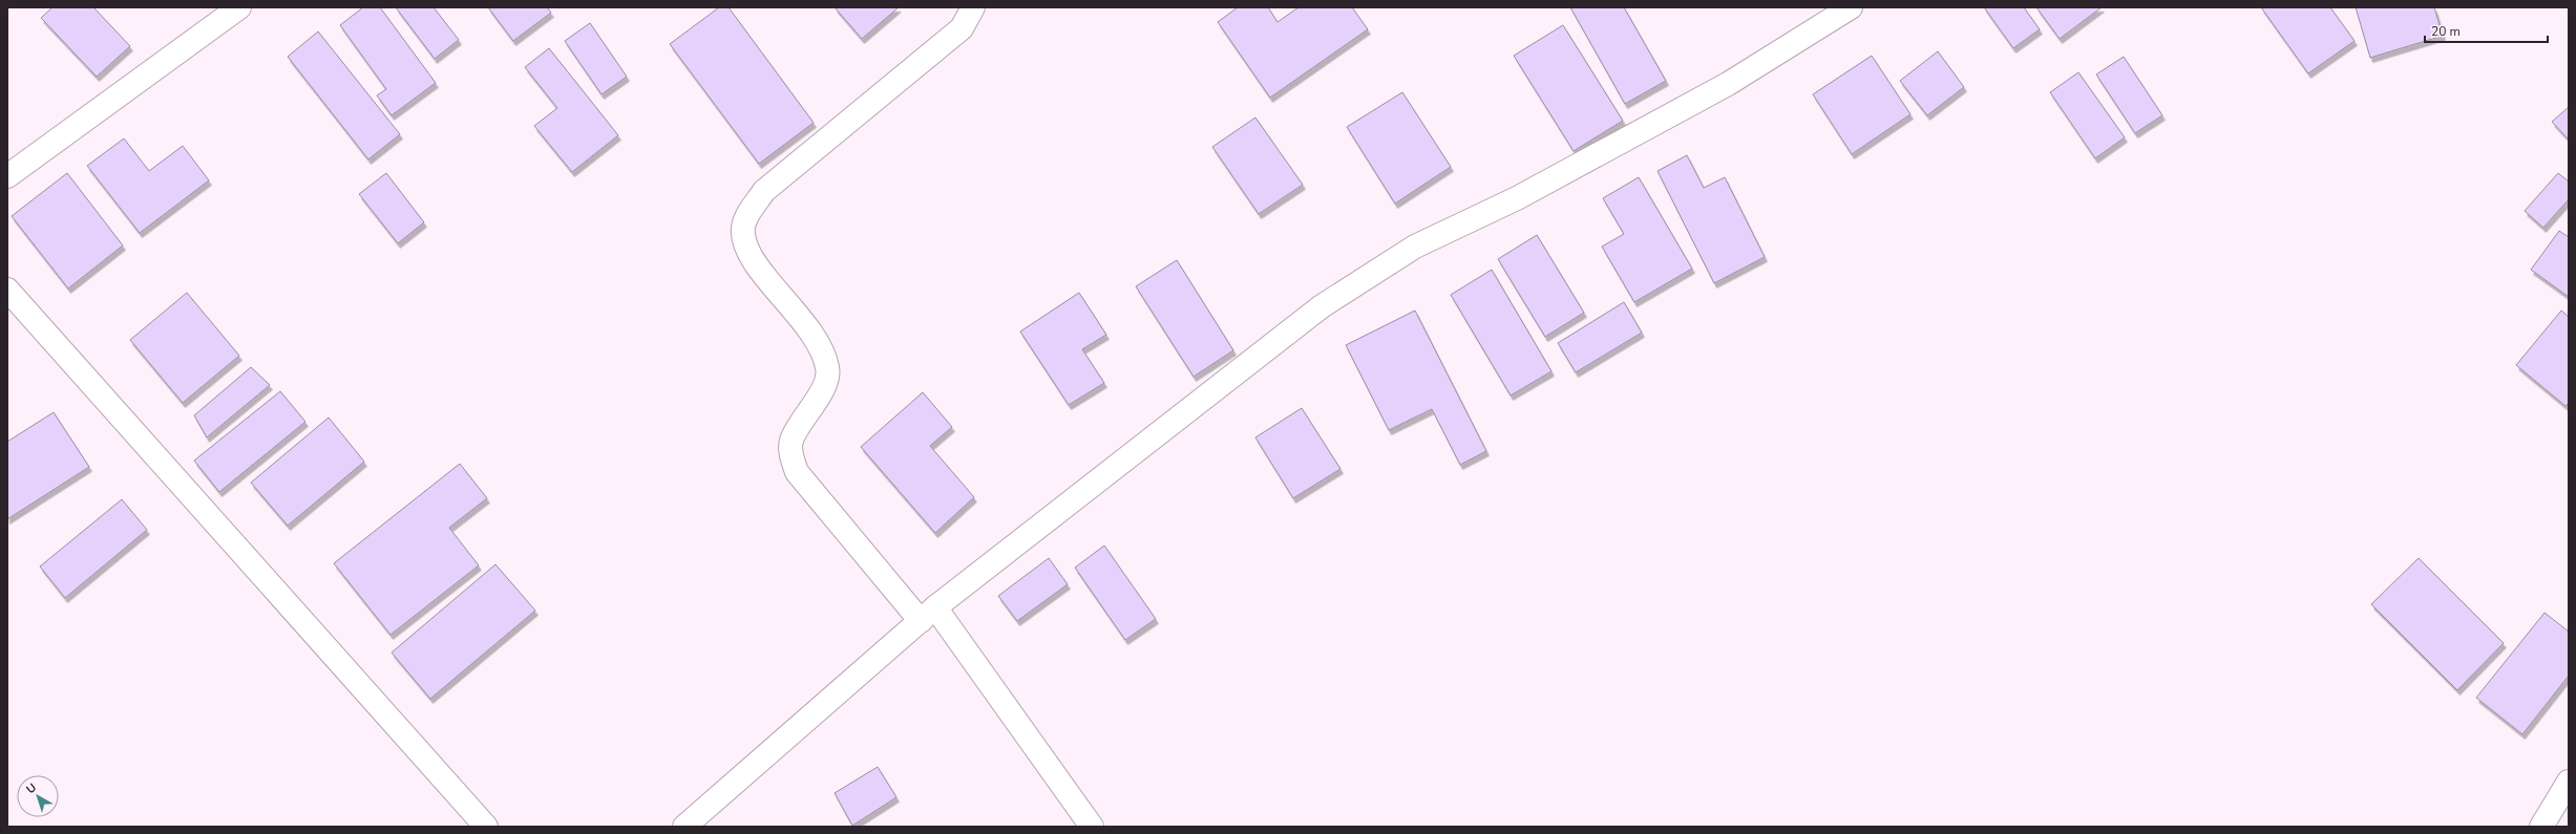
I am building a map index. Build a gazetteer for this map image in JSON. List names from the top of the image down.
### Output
{
  "scale_bar": "20 m",
  "north": "top left"
}
